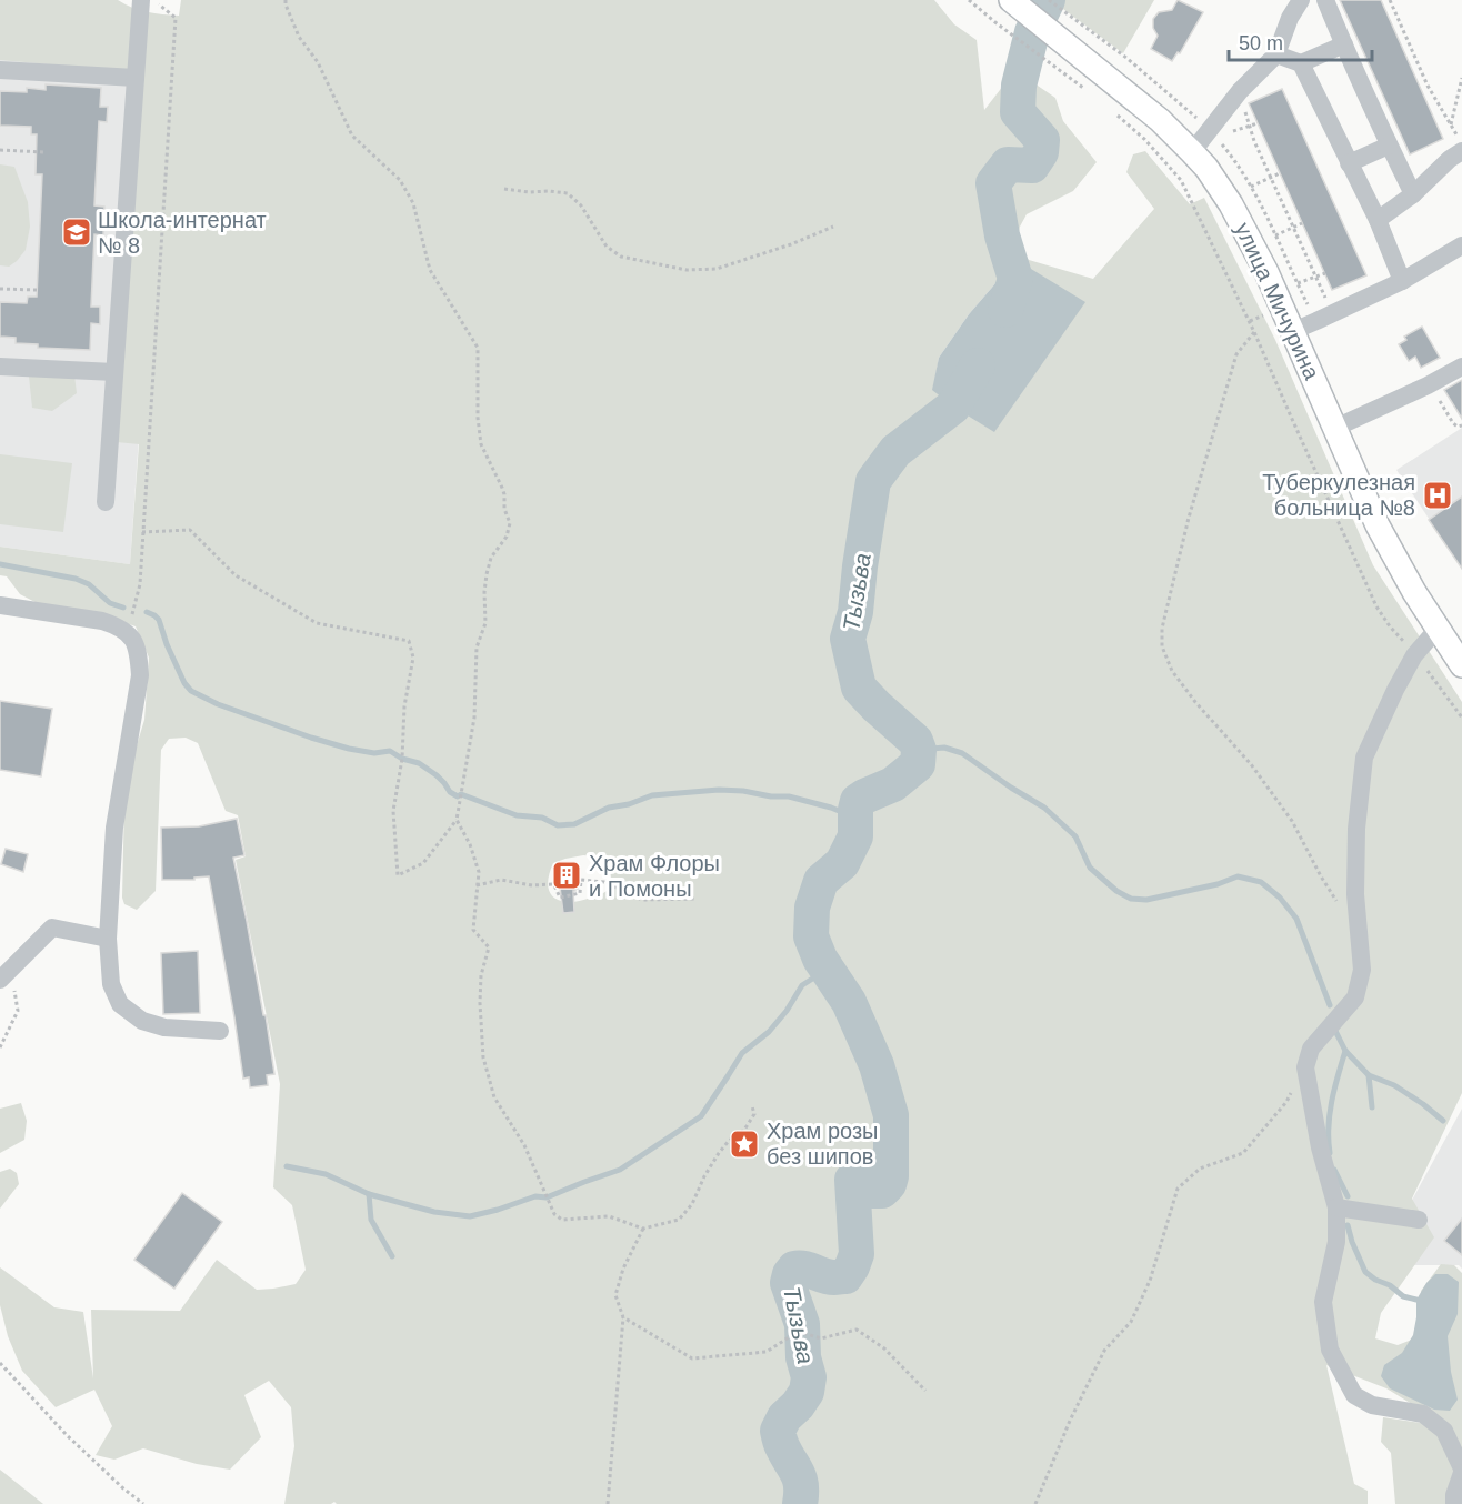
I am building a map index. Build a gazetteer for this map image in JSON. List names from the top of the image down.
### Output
{
  "streets": {
    "main road": ["улица Мичурина"]
  },
  "water": ["Тызьва"],
  "places": {
    "school or university": ["Школа-интернат № 8"],
    "hospital": ["Туберкулезная больница №8"],
    "building": ["Храм Флоры и Помоны"],
    "place": ["Храм розы без шипов"]
  },
  "scale_bar": "50 m"
}
